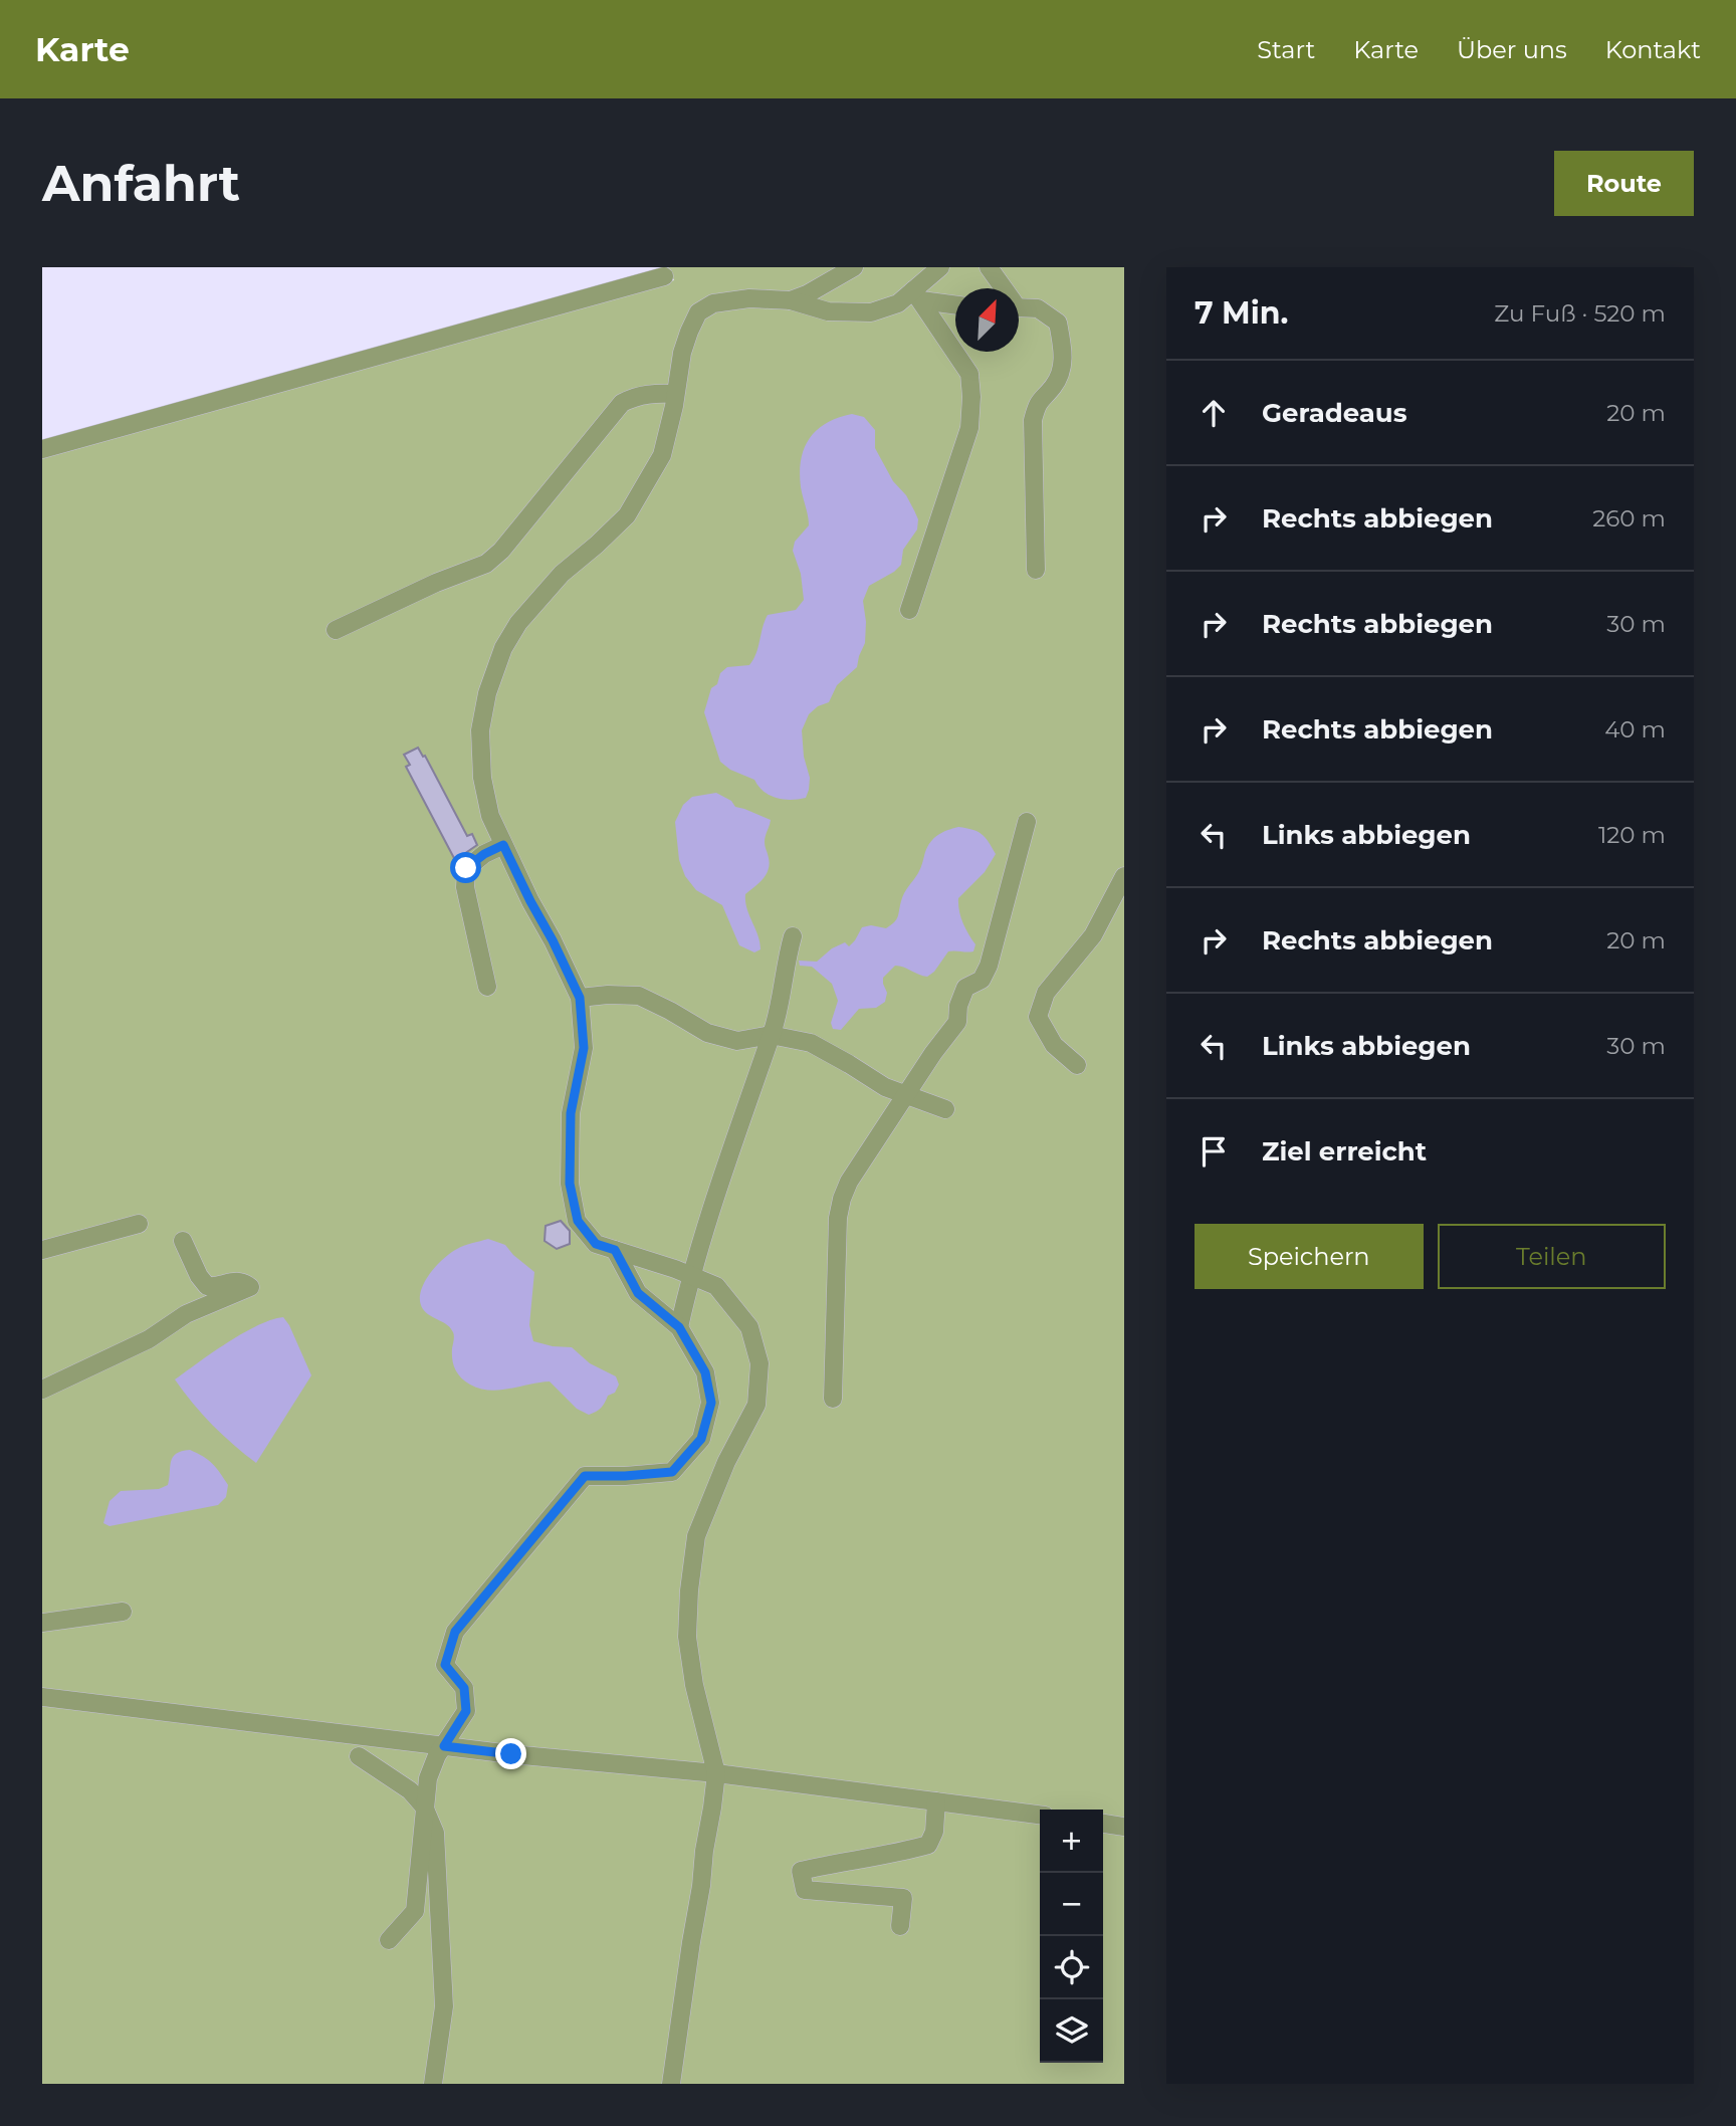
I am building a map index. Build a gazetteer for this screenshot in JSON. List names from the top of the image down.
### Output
{
  "north": "top right",
  "page": {
    "header": "Karte",
    "nav": [
      "Start",
      "Karte",
      "Über uns",
      "Kontakt"
    ],
    "buttons": [
      "Route",
      ["Speichern", "Teilen"]
    ],
    "title": "Anfahrt",
    "heading": ["7 Min.", "Zu Fuß · 520 m"],
    "list": [
      ["Geradeaus", "20 m"],
      ["Rechts abbiegen", "260 m"],
      ["Rechts abbiegen", "30 m"],
      ["Rechts abbiegen", "40 m"],
      ["Links abbiegen", "120 m"],
      ["Rechts abbiegen", "20 m"],
      ["Links abbiegen", "30 m"],
      "Ziel erreicht"
    ],
    "map_buttons": ["+", "−"]
  }
}
